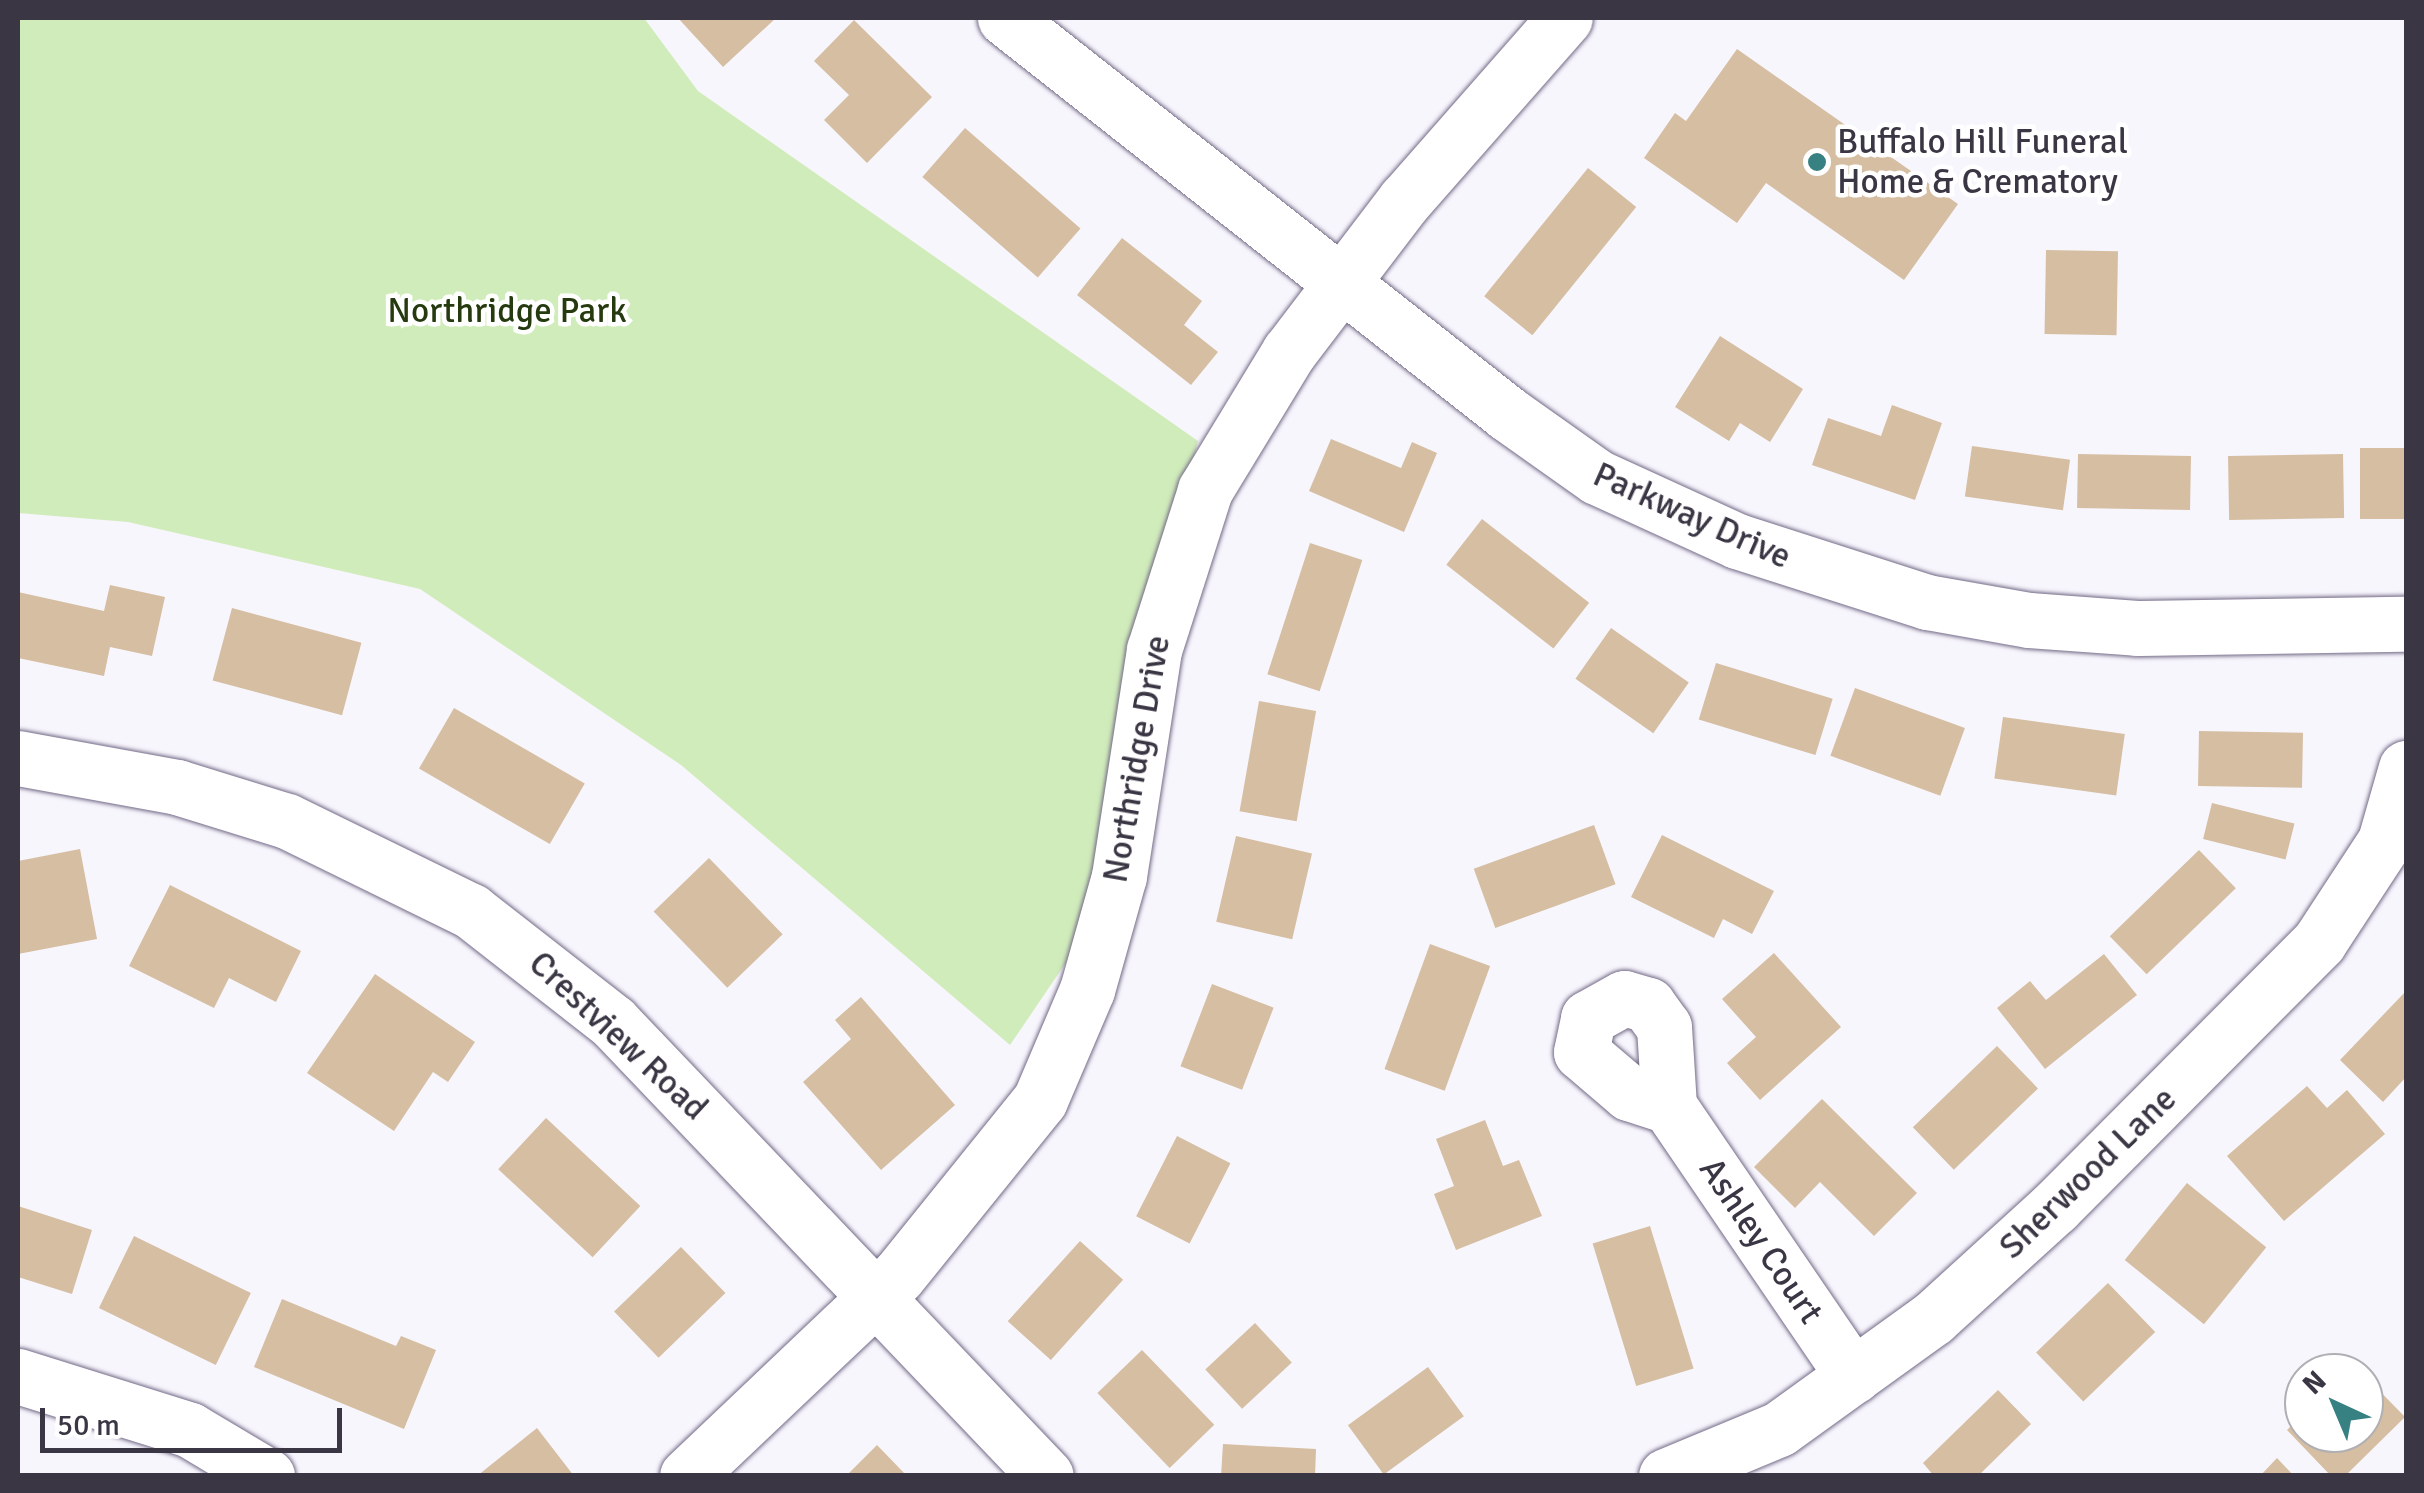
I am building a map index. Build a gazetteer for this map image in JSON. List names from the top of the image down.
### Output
{
  "streets": {
    "street": [
      "Parkway Drive",
      "Northridge Drive",
      "Crestview Road",
      "Sherwood Lane",
      "Ashley Court"
    ]
  },
  "crossings": [
    ["Parkway Drive", "Northridge Drive"],
    ["Northridge Drive", "Crestview Road"],
    ["Sherwood Lane", "Ashley Court"]
  ],
  "parks": ["Northridge Park"],
  "places": ["Buffalo Hill Funeral Home & Crematory"],
  "scale_bar": "50 m",
  "north": "top left"
}
